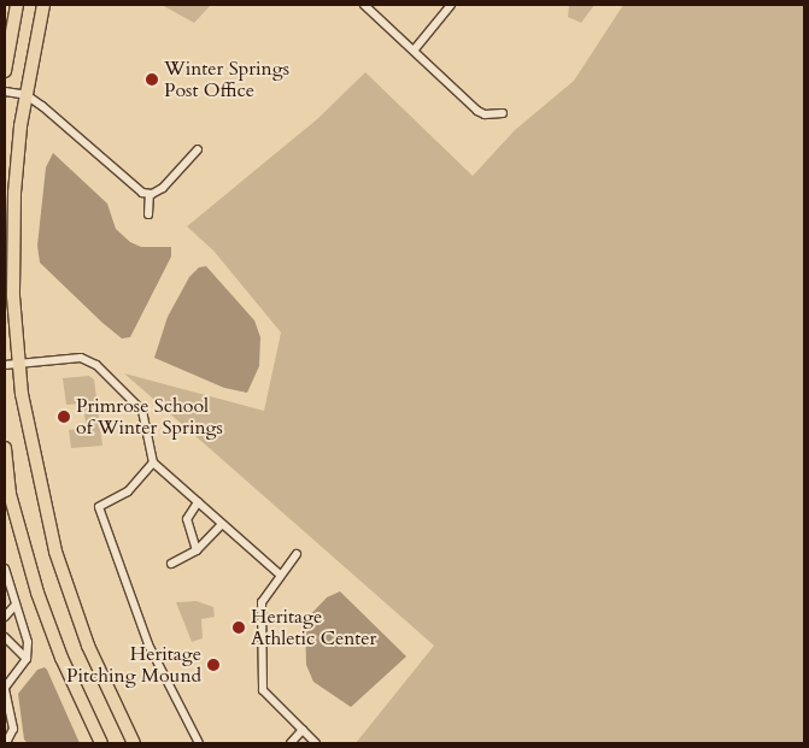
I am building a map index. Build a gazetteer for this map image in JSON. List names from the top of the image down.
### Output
{
  "places": [
    "Winter Springs Post Office",
    "Primrose School of Winter Springs",
    "Heritage Athletic Center",
    "Heritage Pitching Mound"
  ]
}
